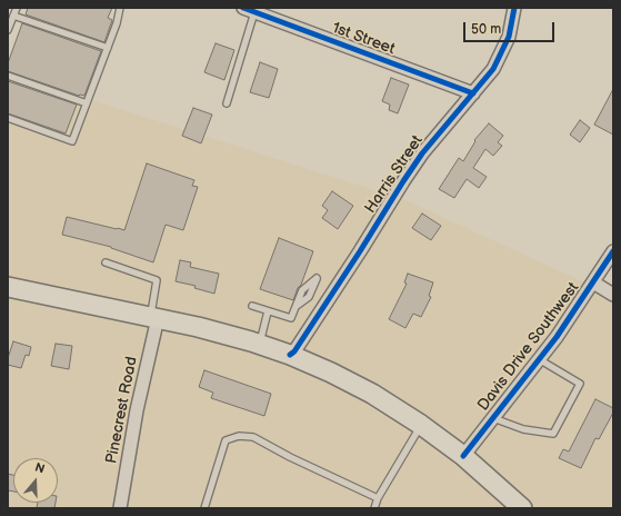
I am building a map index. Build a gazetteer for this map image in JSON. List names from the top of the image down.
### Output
{
  "streets": {
    "street": [
      "1st Street",
      "Harris Street",
      "Davis Drive Southwest",
      "Pinecrest Road"
    ]
  },
  "crossings": [
    ["1st Street", "Harris Street"]
  ],
  "scale_bar": "50 m",
  "north": "top"
}
